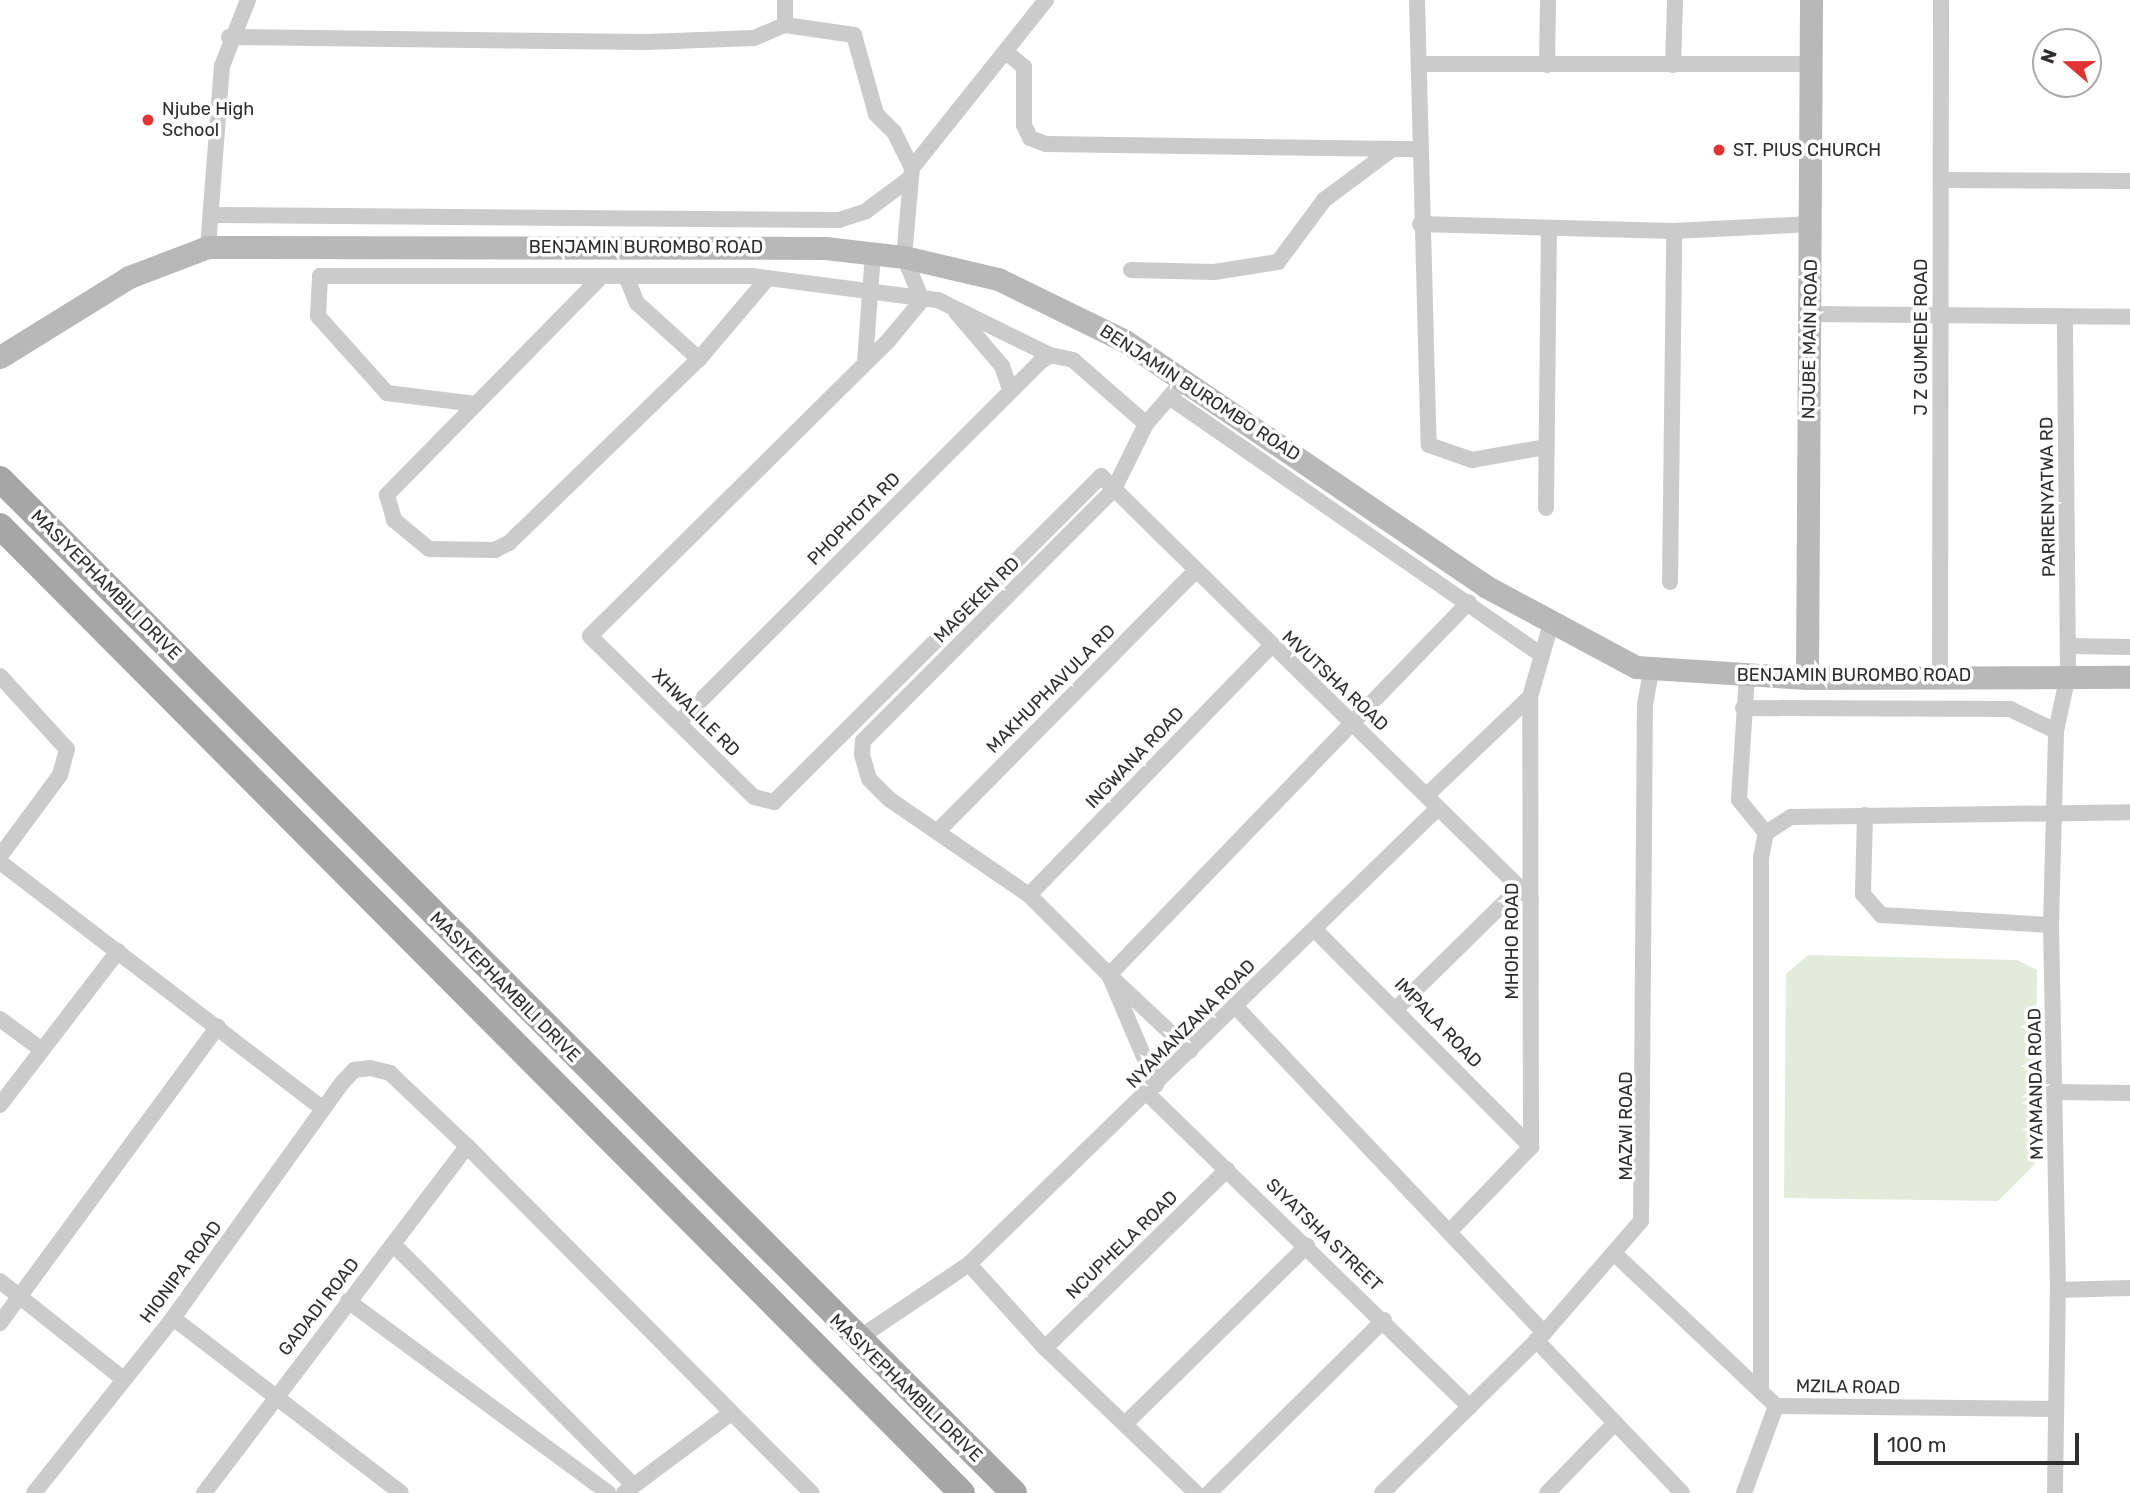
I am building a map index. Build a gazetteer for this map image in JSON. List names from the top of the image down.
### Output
{
  "streets": {
    "main road": ["MASIYEPHAMBILI DRIVE"],
    "street": [
      "BENJAMIN BUROMBO ROAD",
      "J Z GUMEDE ROAD",
      "NJUBE MAIN ROAD",
      "PARIRENYATWA RD",
      "PHOPHOTA RD",
      "MAGEKEN RD",
      "MVUTSHA ROAD",
      "MAKHUPHAVULA RD",
      "XHWALILE RD",
      "INGWANA ROAD",
      "MHOHO ROAD",
      "IMPALA ROAD",
      "NYAMANZANA ROAD",
      "MYAMANDA ROAD",
      "MAZWI ROAD",
      "SIYATSHA STREET",
      "NCUPHELA ROAD",
      "HIONIPA ROAD",
      "GADADI ROAD",
      "MZILA ROAD"
    ]
  },
  "crossings": [
    ["BENJAMIN BUROMBO ROAD", "J Z GUMEDE ROAD"],
    ["BENJAMIN BUROMBO ROAD", "NJUBE MAIN ROAD"],
    ["BENJAMIN BUROMBO ROAD", "PARIRENYATWA RD"],
    ["BENJAMIN BUROMBO ROAD", "MAGEKEN RD"],
    ["BENJAMIN BUROMBO ROAD", "MHOHO ROAD"],
    ["BENJAMIN BUROMBO ROAD", "MYAMANDA ROAD"],
    ["BENJAMIN BUROMBO ROAD", "MAZWI ROAD"],
    ["PARIRENYATWA RD", "MYAMANDA ROAD"],
    ["PHOPHOTA RD", "XHWALILE RD"],
    ["MASIYEPHAMBILI DRIVE", "NYAMANZANA ROAD"],
    ["MAGEKEN RD", "MVUTSHA ROAD"],
    ["MAGEKEN RD", "MAKHUPHAVULA RD"],
    ["MAGEKEN RD", "XHWALILE RD"],
    ["MVUTSHA ROAD", "MAKHUPHAVULA RD"],
    ["MVUTSHA ROAD", "XHWALILE RD"],
    ["MVUTSHA ROAD", "INGWANA ROAD"],
    ["MVUTSHA ROAD", "MHOHO ROAD"],
    ["MVUTSHA ROAD", "NYAMANZANA ROAD"],
    ["MHOHO ROAD", "IMPALA ROAD"],
    ["IMPALA ROAD", "NYAMANZANA ROAD"],
    ["NYAMANZANA ROAD", "SIYATSHA STREET"],
    ["MYAMANDA ROAD", "MZILA ROAD"],
    ["MAZWI ROAD", "SIYATSHA STREET"],
    ["MAZWI ROAD", "MZILA ROAD"],
    ["SIYATSHA STREET", "NCUPHELA ROAD"],
    ["HIONIPA ROAD", "GADADI ROAD"]
  ],
  "places": ["Njube High School", "ST. PIUS CHURCH"],
  "scale_bar": "100 m",
  "north": "left"
}
